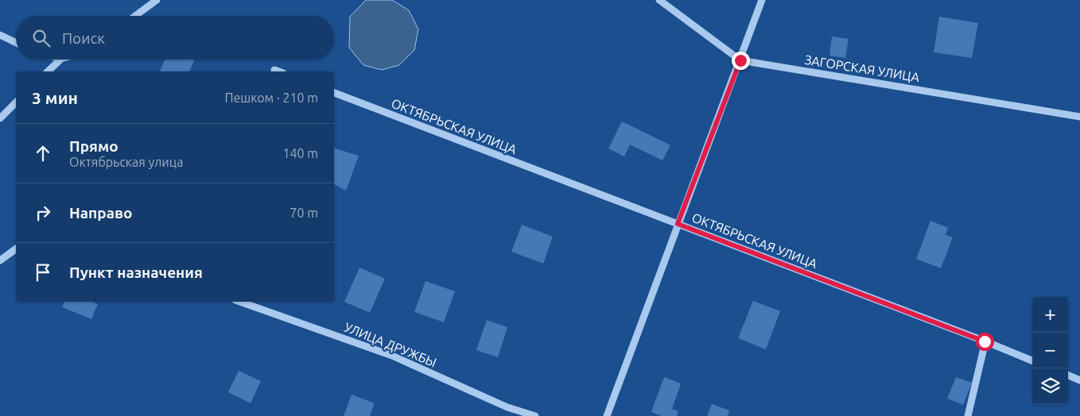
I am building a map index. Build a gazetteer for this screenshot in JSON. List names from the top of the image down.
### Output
{
  "streets": {
    "street": ["ЗАГОРСКАЯ УЛИЦА", "ОКТЯБРЬСКАЯ УЛИЦА", "УЛИЦА ДРУЖБЫ"]
  },
  "page": {
    "search": "Поиск",
    "heading": ["3 мин", "Пешком · 210 m"],
    "list": [
      ["Прямо", "Октябрьская улица", "140 m"],
      ["Направо", "70 m"],
      "Пункт назначения"
    ],
    "map_buttons": ["+", "−"]
  }
}
